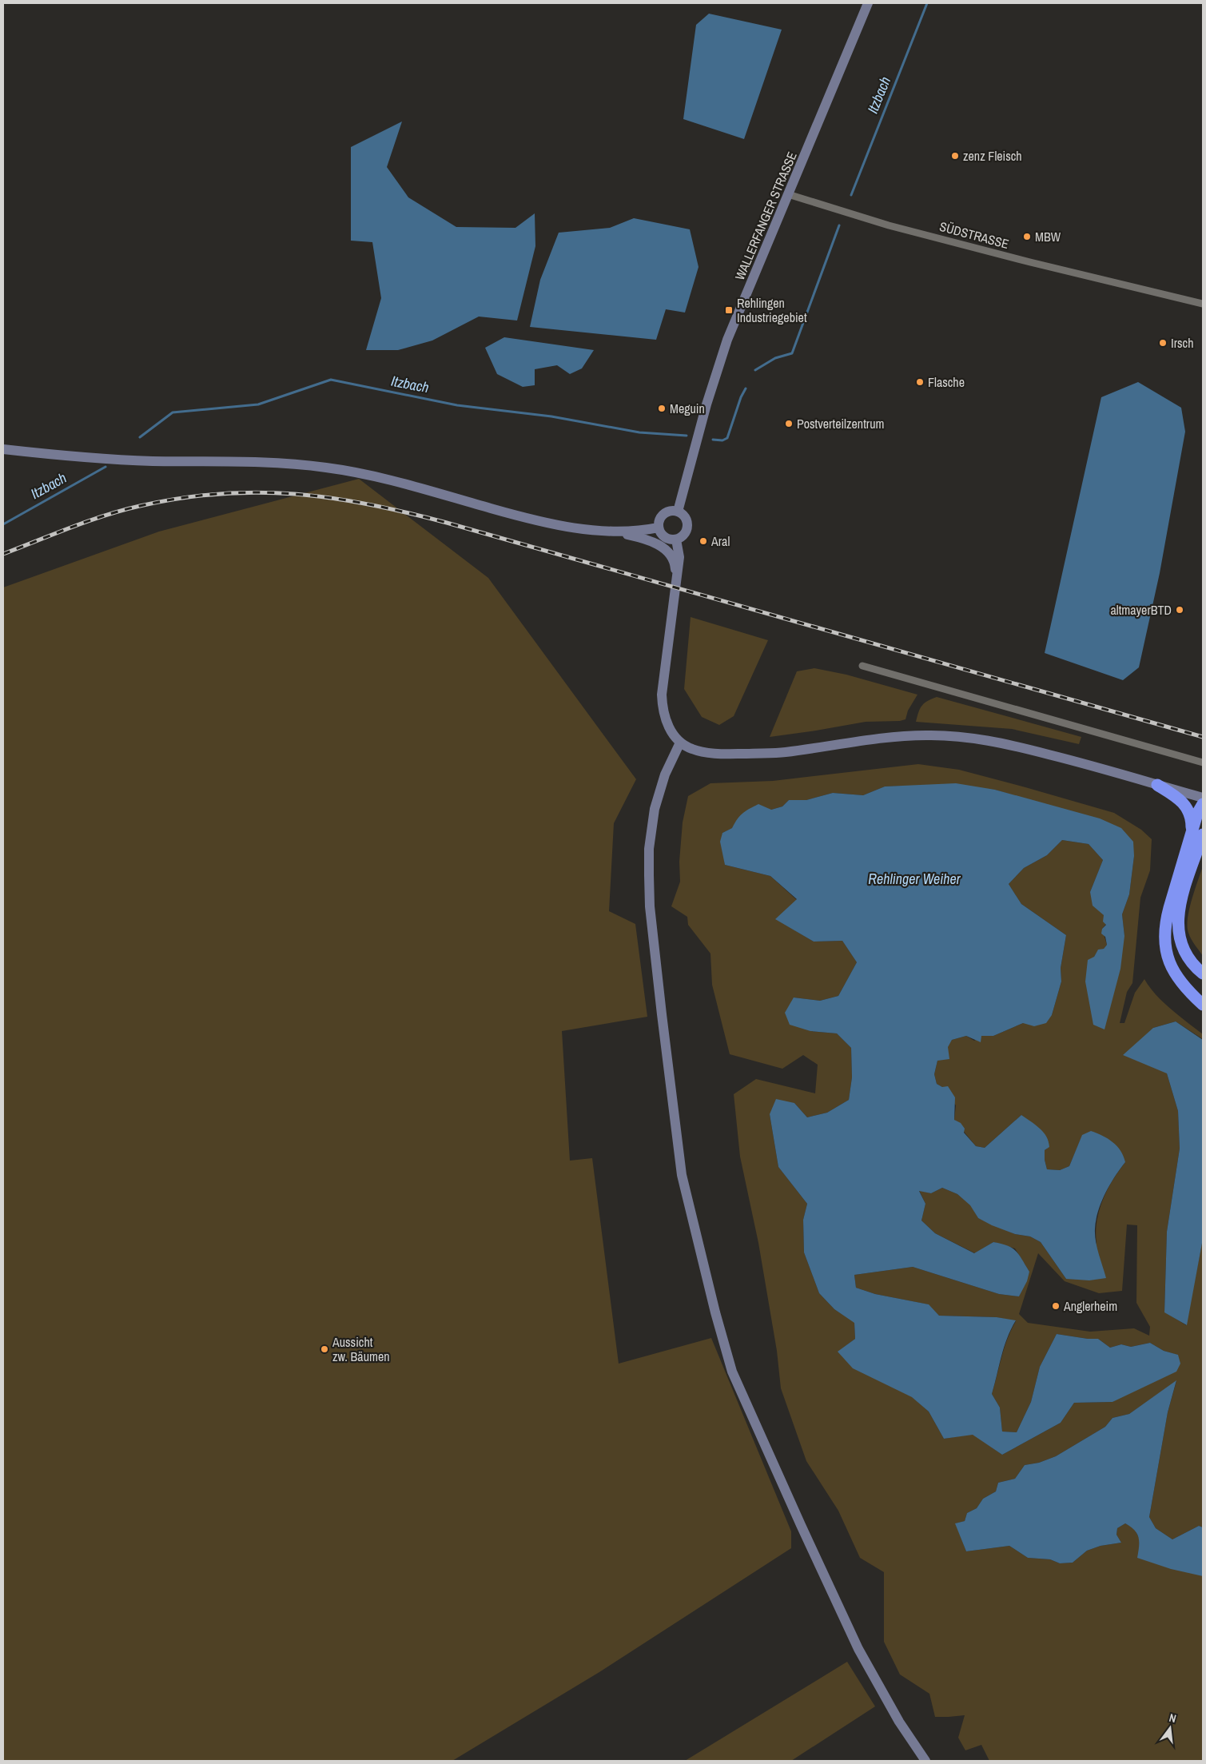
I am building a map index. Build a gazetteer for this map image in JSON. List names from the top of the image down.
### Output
{
  "streets": {
    "main road": ["WALLERFANGER STRASSE"],
    "street": ["SÜDSTRASSE"]
  },
  "crossings": [
    ["WALLERFANGER STRASSE", "SÜDSTRASSE"]
  ],
  "water": ["Itzbach", "Rehlinger Weiher"],
  "places": {
    "other": [
      "zenz Fleisch",
      "MBW",
      "Irsch",
      "Flasche",
      "Meguin",
      "Postverteilzentrum",
      "Aral",
      "altmayerBTD",
      "Anglerheim",
      "Aussicht zw. Bäumen"
    ],
    "transit": ["Rehlingen Industriegebiet"]
  },
  "north": "top"
}
